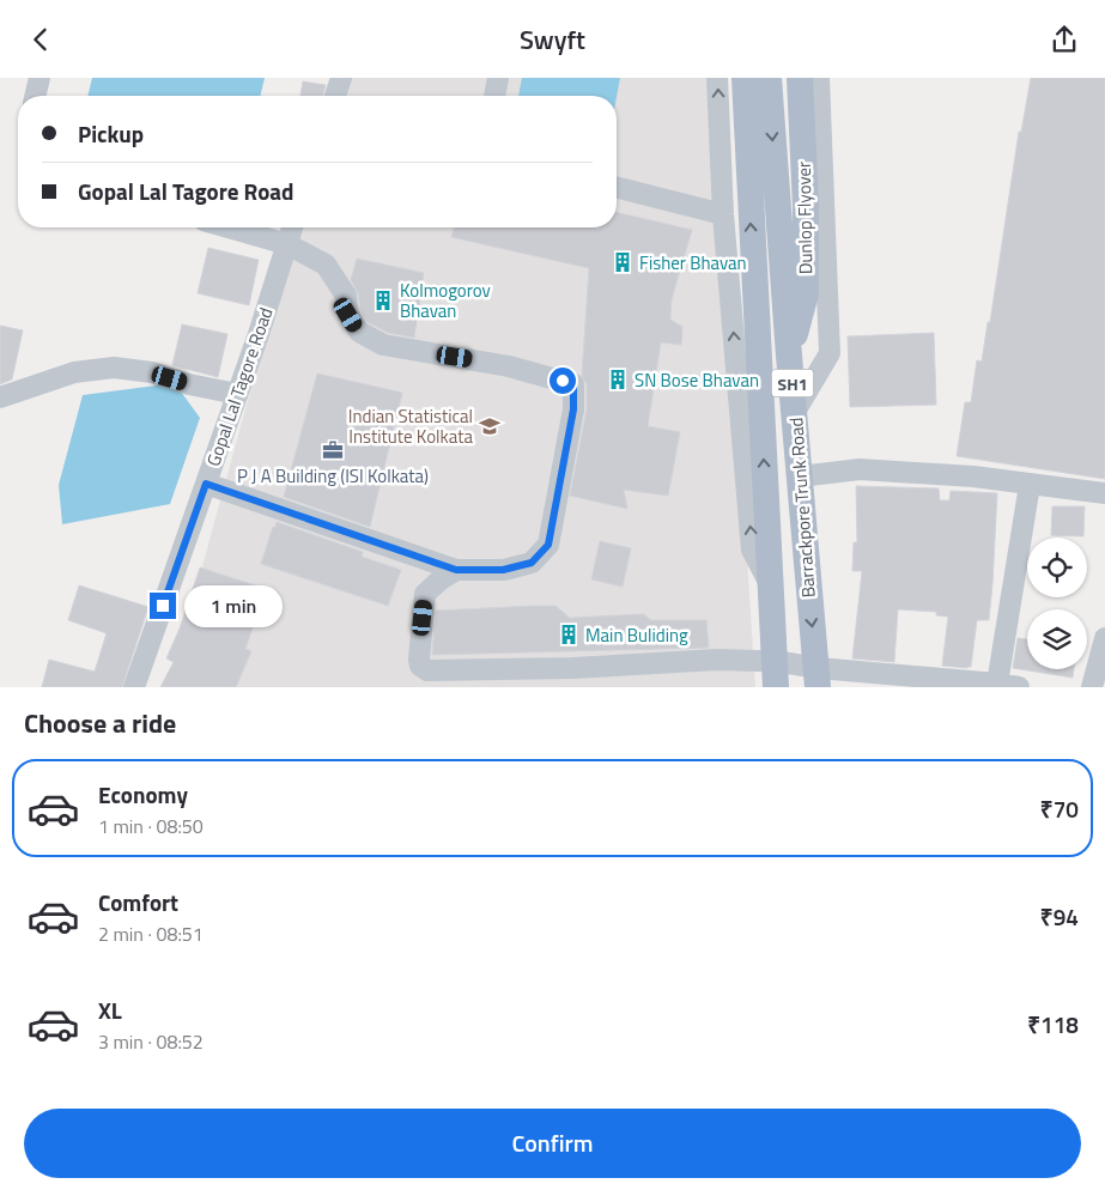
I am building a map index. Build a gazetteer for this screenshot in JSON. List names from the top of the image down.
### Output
{
  "streets": {
    "main road": ["Dunlop Flyover", "SH1", "Barrackpore Trunk Road"],
    "street": ["Gopal Lal Tagore Road"]
  },
  "crossings": [
    ["Dunlop Flyover", "Barrackpore Trunk Road"]
  ],
  "places": {
    "building": [
      "Fisher Bhavan",
      "Kolmogorov Bhavan",
      "SN Bose Bhavan",
      "Main Buliding"
    ],
    "school or university": ["Indian Statistical Institute Kolkata"],
    "office": ["P J A Building (ISI Kolkata)"]
  },
  "page": {
    "header": "Swyft",
    "banner": ["Pickup", "Gopal Lal Tagore Road"],
    "bubble": "1 min",
    "heading": "Choose a ride",
    "list": [
      {
        "name": "Economy",
        "note": "1 min · 08:50",
        "value": "₹70"
      },
      {
        "name": "Comfort",
        "note": "2 min · 08:51",
        "value": "₹94"
      },
      {
        "name": "XL",
        "note": "3 min · 08:52",
        "value": "₹118"
      }
    ],
    "buttons": "Confirm"
  }
}
